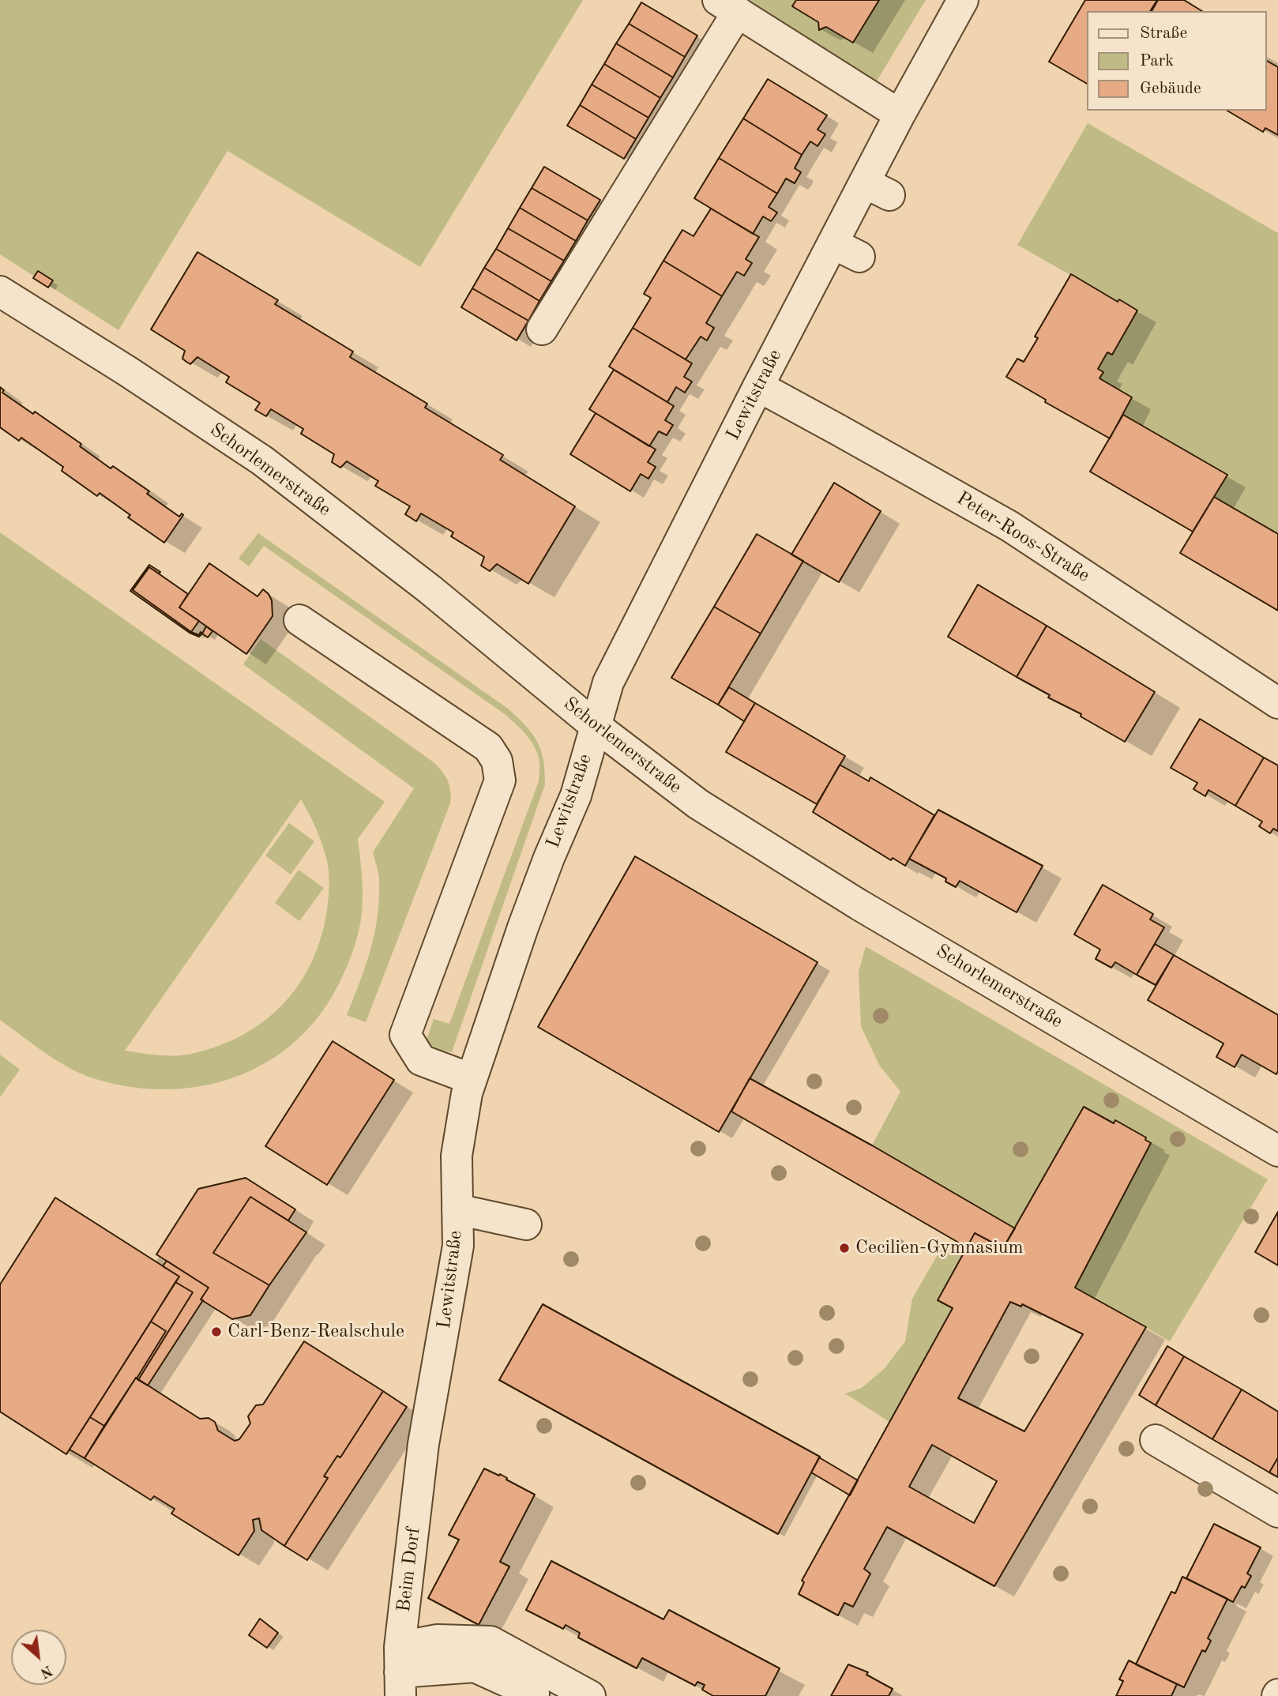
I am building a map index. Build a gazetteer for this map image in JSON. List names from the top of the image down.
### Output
{
  "streets": {
    "street": [
      "Lewitstraße",
      "Schorlemerstraße",
      "Peter-Roos-Straße",
      "Beim Dorf"
    ]
  },
  "crossings": [
    ["Lewitstraße", "Schorlemerstraße"],
    ["Lewitstraße", "Peter-Roos-Straße"],
    ["Lewitstraße", "Beim Dorf"]
  ],
  "places": ["Cecilien-Gymnasium", "Carl-Benz-Realschule"],
  "legend": ["Straße", "Park", "Gebäude"],
  "north": "bottom right"
}
